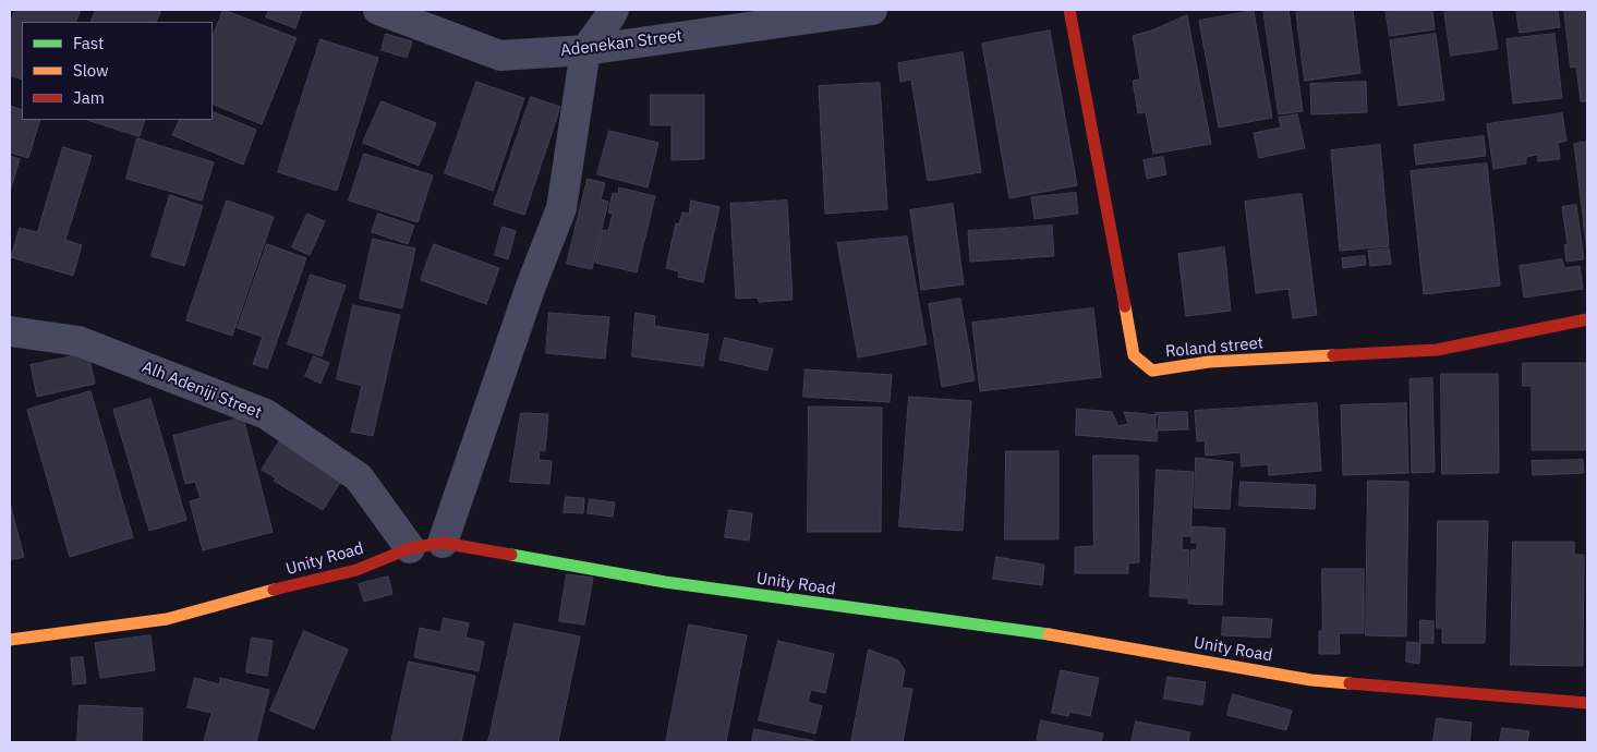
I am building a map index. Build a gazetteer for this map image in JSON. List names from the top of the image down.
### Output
{
  "streets": {
    "street": [
      "Adenekan Street",
      "Roland street",
      "Alh Adeniji Street",
      "Unity Road"
    ]
  },
  "crossings": [
    ["Alh Adeniji Street", "Unity Road"]
  ],
  "legend": ["Fast", "Slow", "Jam"]
}
